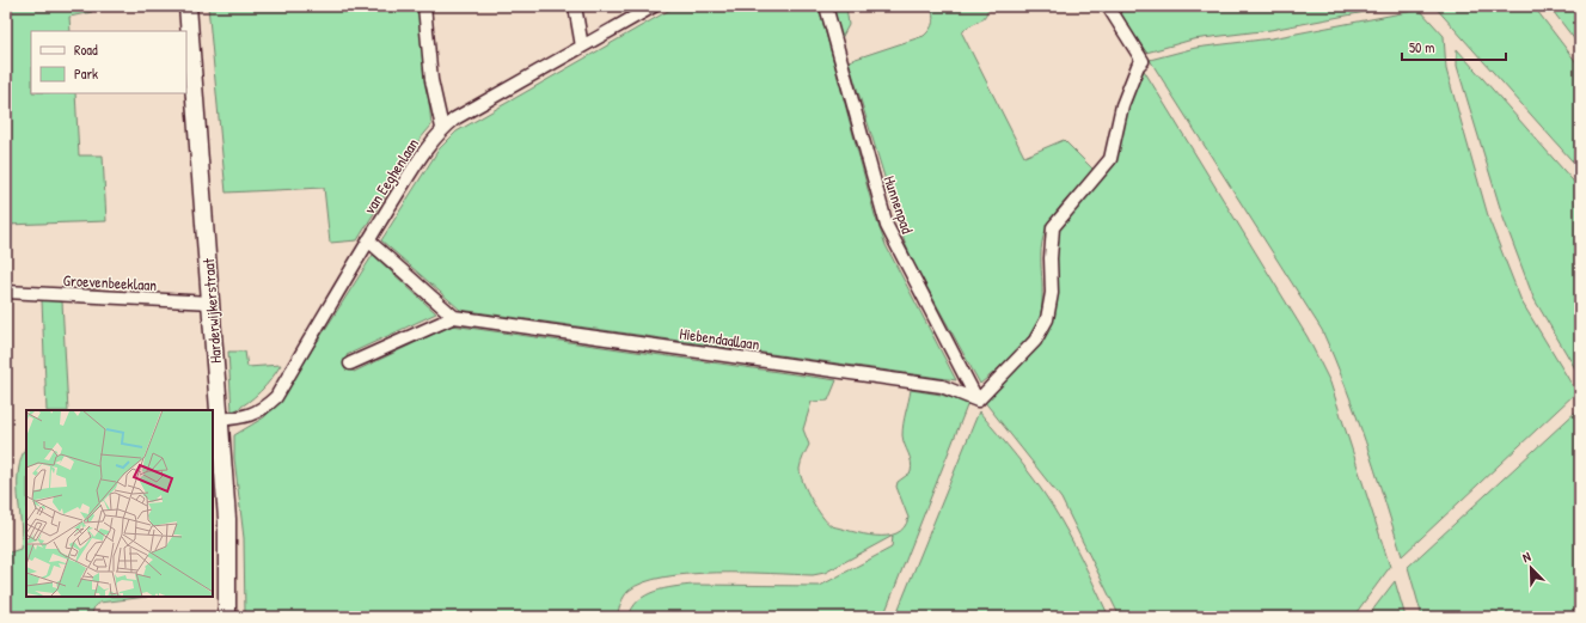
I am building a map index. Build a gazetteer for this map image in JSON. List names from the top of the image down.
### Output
{
  "streets": {
    "main road": ["Harderwijkerstraat"],
    "street": [
      "van Eeghenlaan",
      "Hunnenpad",
      "Groevenbeeklaan",
      "Hiebendaallaan"
    ]
  },
  "crossings": [
    ["van Eeghenlaan", "Harderwijkerstraat"],
    ["Hunnenpad", "Hiebendaallaan"],
    ["Groevenbeeklaan", "Harderwijkerstraat"]
  ],
  "legend": ["Road", "Park"],
  "scale_bar": "50 m",
  "north": "top left"
}
